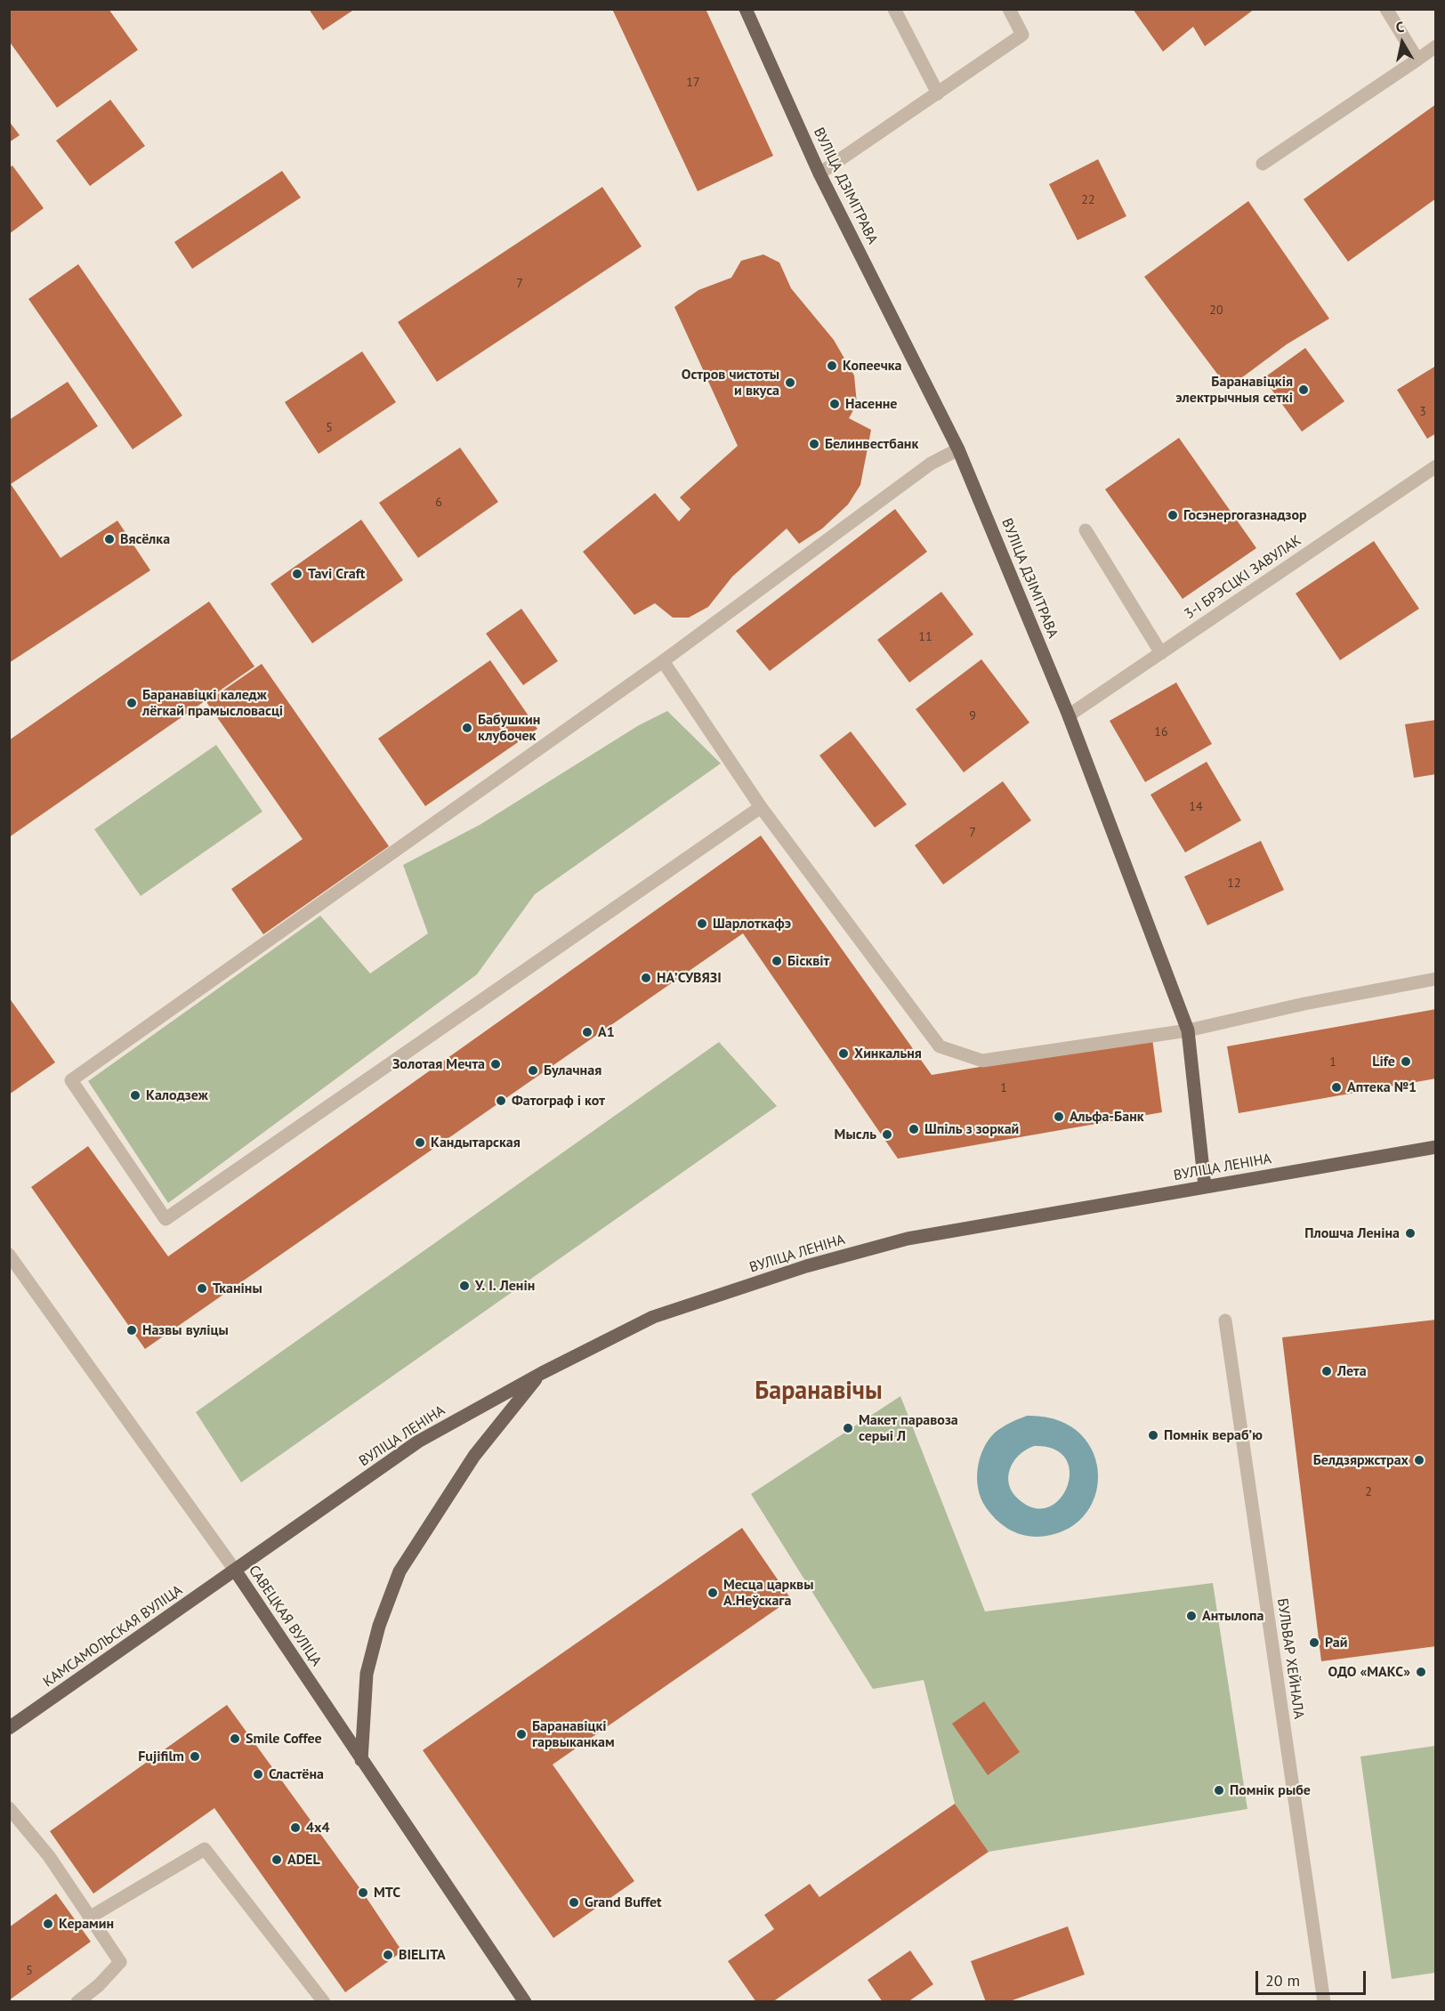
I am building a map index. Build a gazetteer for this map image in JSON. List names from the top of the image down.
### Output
{
  "streets": {
    "main road": [
      "ВУЛІЦА ДЗІМІТРАВА",
      "ВУЛІЦА ЛЕНІНА",
      "САВЕЦКАЯ ВУЛІЦА",
      "КАМСАМОЛЬСКАЯ ВУЛІЦА"
    ],
    "street": ["3-І БРЭСЦКІ ЗАВУЛАК", "БУЛЬВАР ХЕЙНАЛА"]
  },
  "crossings": [
    ["ВУЛІЦА ДЗІМІТРАВА", "3-І БРЭСЦКІ ЗАВУЛАК"],
    ["ВУЛІЦА ДЗІМІТРАВА", "ВУЛІЦА ЛЕНІНА"],
    ["ВУЛІЦА ЛЕНІНА", "САВЕЦКАЯ ВУЛІЦА"],
    ["ВУЛІЦА ЛЕНІНА", "КАМСАМОЛЬСКАЯ ВУЛІЦА"],
    ["САВЕЦКАЯ ВУЛІЦА", "КАМСАМОЛЬСКАЯ ВУЛІЦА"]
  ],
  "districts": ["Баранавічы"],
  "places": [
    "Копеечка",
    "Остров чистоты и вкуса",
    "Баранавіцкія электрычныя сеткі",
    "Насенне",
    "Белинвестбанк",
    "Госэнергогазнадзор",
    "Вясёлка",
    "Tavi Craft",
    "Баранавіцкі каледж лёгкай прамысловасці",
    "Бабушкин клубочек",
    "Шарлоткафэ",
    "Бісквіт",
    "НАʼСУВЯЗІ",
    "A1",
    "Хинкальня",
    "Life",
    "Золотая Мечта",
    "Булачная",
    "Аптека №1",
    "Калодзеж",
    "Фатограф і кот",
    "Альфа-Банк",
    "Шпіль з зоркай",
    "Мысль",
    "Кандытарская",
    "Плошча Леніна",
    "У. І. Ленін",
    "Тканіны",
    "Назвы вуліцы",
    "Лета",
    "Макет паравоза серыі Л",
    "Помнік верабʼю",
    "Белдзяржстрах",
    "Месца царквы А.Неўскага",
    "Антылопа",
    "Рай",
    "ОДО «МАКС»",
    "Баранавіцкі гарвыканкам",
    "Smile Coffee",
    "Fujifilm",
    "Сластёна",
    "Помнік рыбе",
    "4x4",
    "ADEL",
    "МТС",
    "Grand Buffet",
    "Керамин",
    "BIELITA"
  ],
  "house_numbers": [
    "17",
    "22",
    "7",
    "20",
    "3",
    "5",
    "6",
    "11",
    "9",
    "16",
    "14",
    "7",
    "12",
    "1",
    "1",
    "2",
    "5"
  ],
  "scale_bar": "20 m",
  "north": "top"
}
